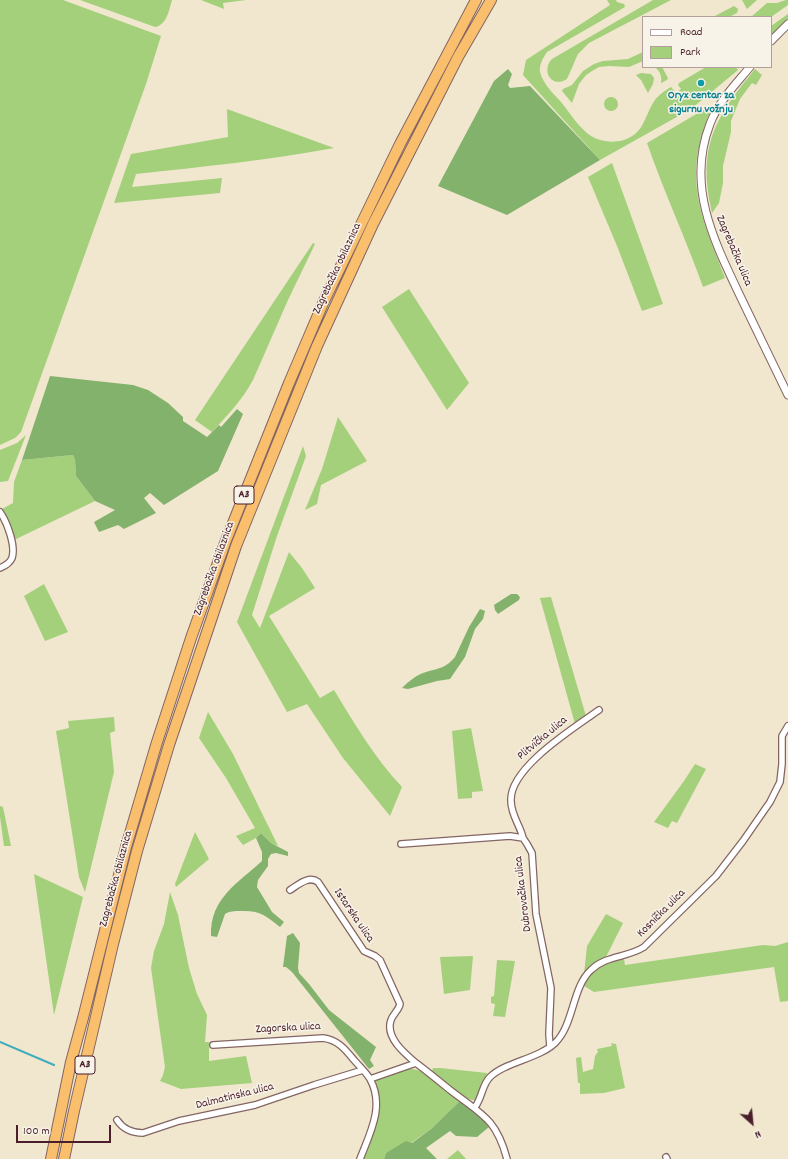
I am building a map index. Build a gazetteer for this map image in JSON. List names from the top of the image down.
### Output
{
  "streets": {
    "highway": ["Zagrebačka obilaznica", "A3"],
    "street": [
      "Zagrebačka ulica",
      "Plitvička ulica",
      "Dubrovačka ulica",
      "Kosnička ulica",
      "Istarska ulica",
      "Zagorska ulica",
      "Dalmatinska ulica"
    ]
  },
  "crossings": [
    ["Plitvička ulica", "Dubrovačka ulica"],
    ["Dubrovačka ulica", "Kosnička ulica"],
    ["Zagorska ulica", "Dalmatinska ulica"]
  ],
  "places": ["Oryx centar za sigurnu vožnju"],
  "legend": ["Road", "Park"],
  "scale_bar": "100 m",
  "north": "bottom right"
}
